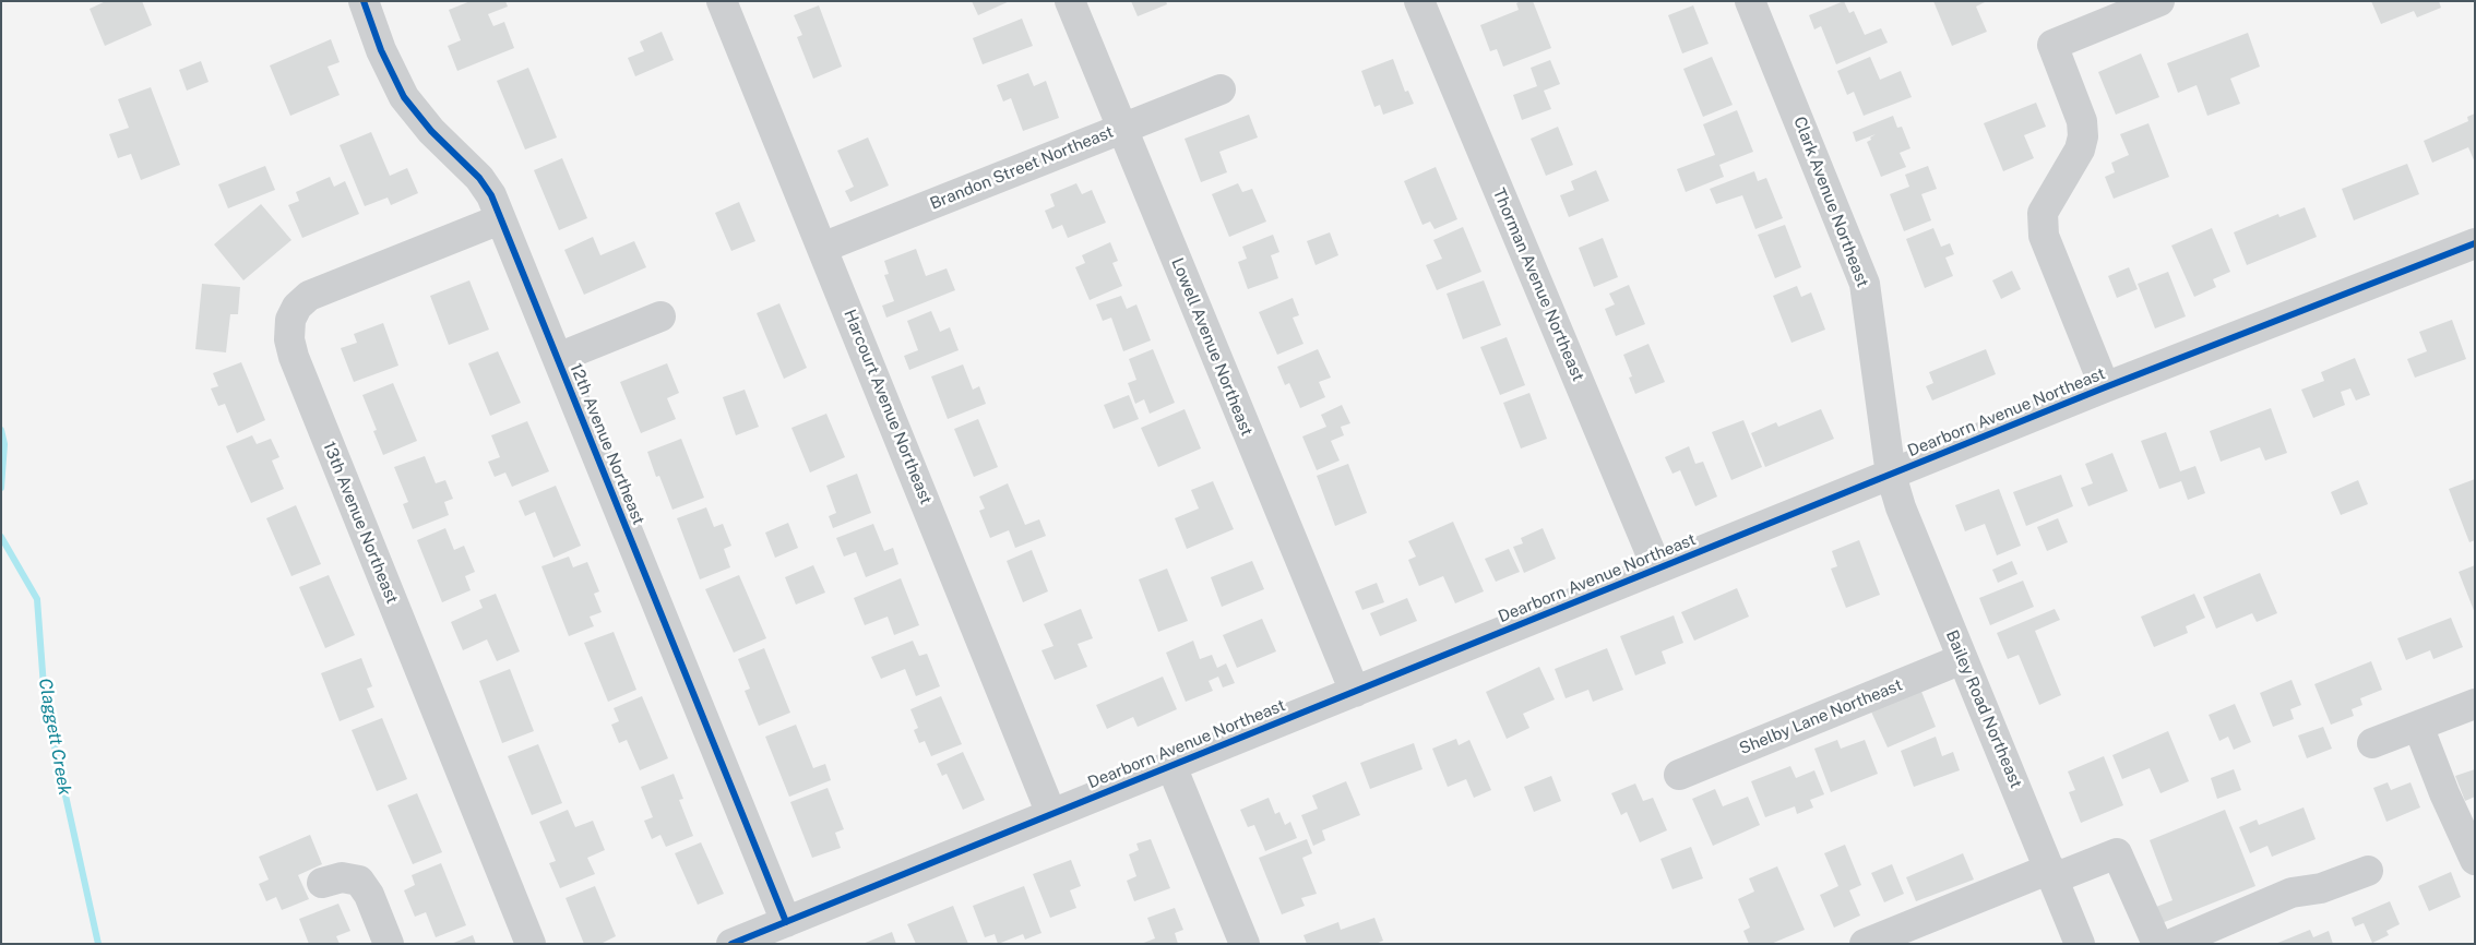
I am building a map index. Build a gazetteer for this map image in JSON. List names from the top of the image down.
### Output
{
  "streets": {
    "street": [
      "Brandon Street Northeast",
      "Clark Avenue Northeast",
      "Thorman Avenue Northeast",
      "Lowell Avenue Northeast",
      "Harcourt Avenue Northeast",
      "Dearborn Avenue Northeast",
      "12th Avenue Northeast",
      "13th Avenue Northeast",
      "Bailey Road Northeast",
      "Shelby Lane Northeast"
    ]
  },
  "crossings": [
    ["Brandon Street Northeast", "Lowell Avenue Northeast"],
    ["Brandon Street Northeast", "Harcourt Avenue Northeast"],
    ["Clark Avenue Northeast", "Dearborn Avenue Northeast"],
    ["Clark Avenue Northeast", "Bailey Road Northeast"],
    ["Thorman Avenue Northeast", "Dearborn Avenue Northeast"],
    ["Lowell Avenue Northeast", "Dearborn Avenue Northeast"],
    ["Harcourt Avenue Northeast", "Dearborn Avenue Northeast"],
    ["Dearborn Avenue Northeast", "12th Avenue Northeast"],
    ["Dearborn Avenue Northeast", "Bailey Road Northeast"],
    ["12th Avenue Northeast", "13th Avenue Northeast"],
    ["Bailey Road Northeast", "Shelby Lane Northeast"]
  ],
  "water": ["Claggett Creek"]
}
